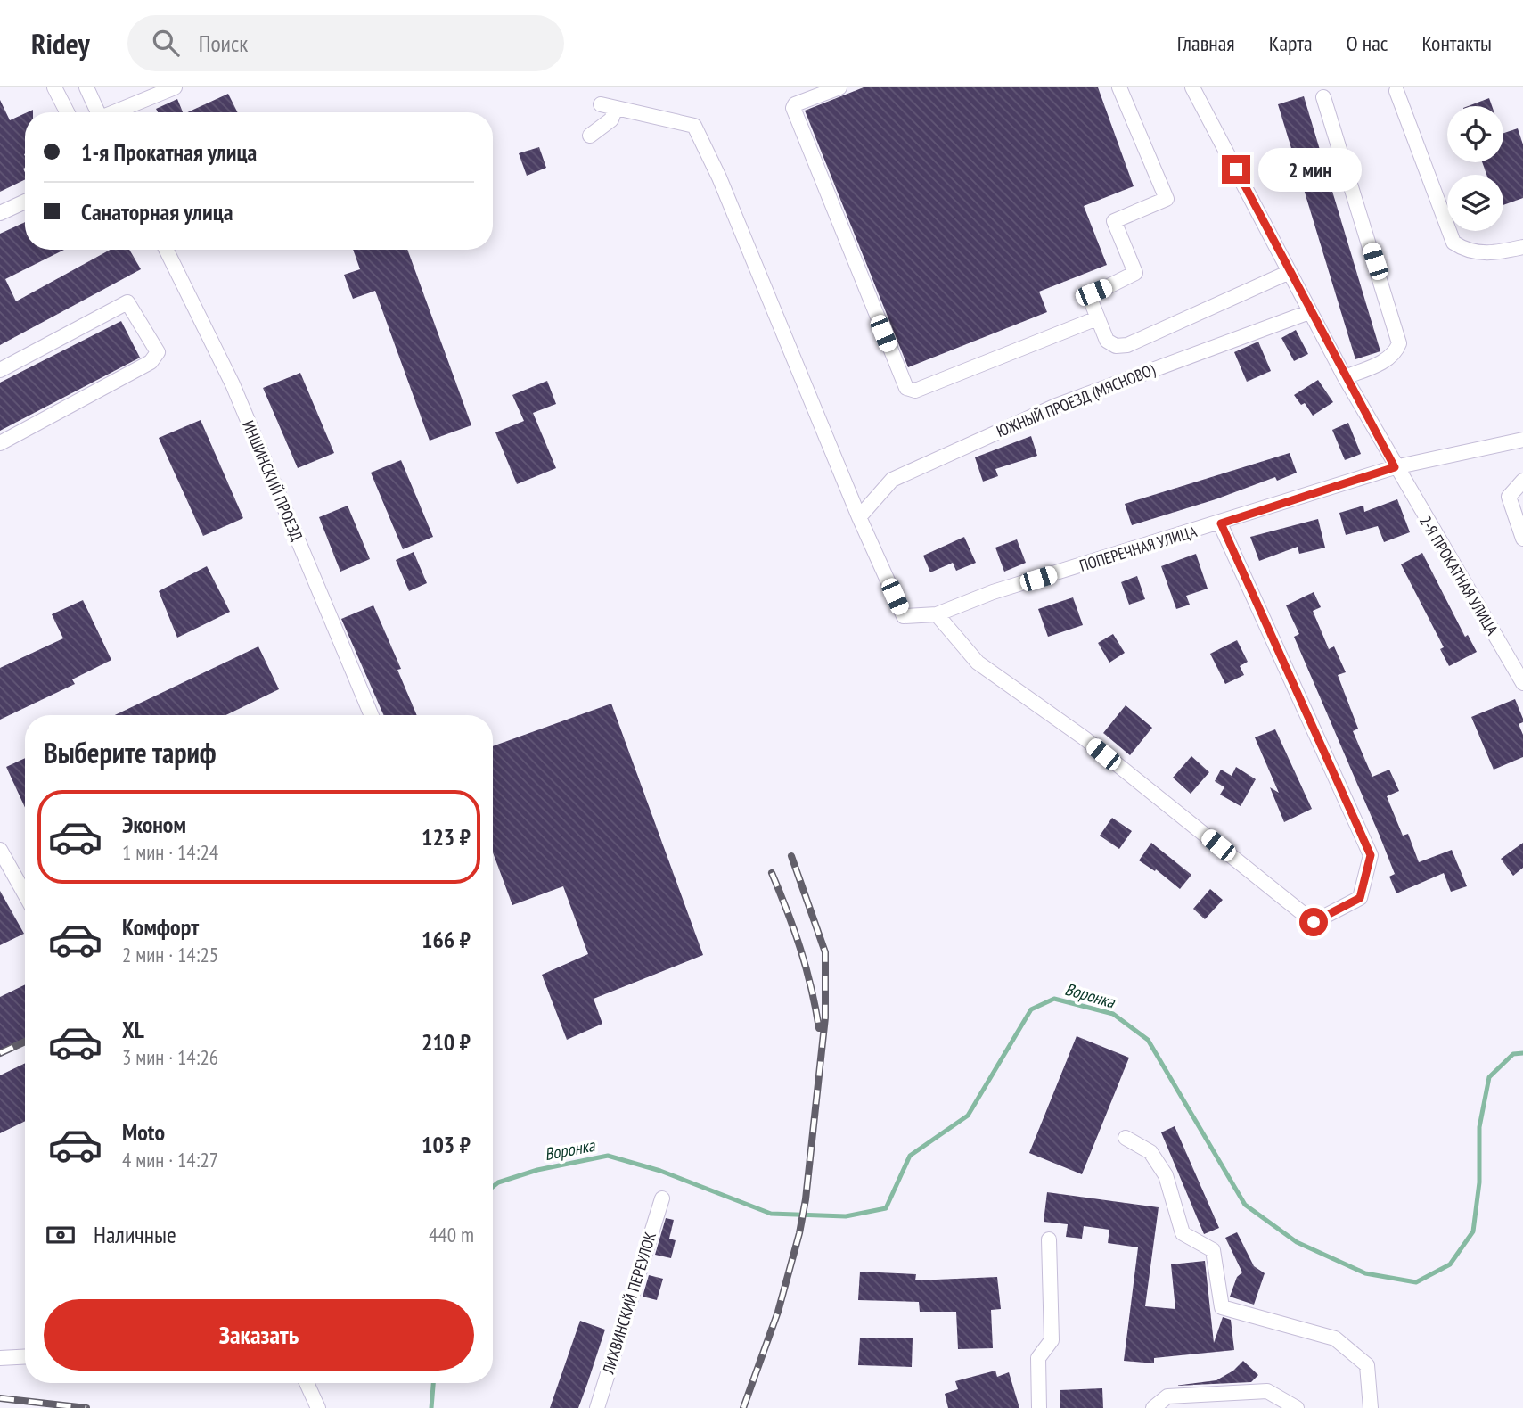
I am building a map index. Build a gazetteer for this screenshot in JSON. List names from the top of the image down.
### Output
{
  "streets": {
    "street": [
      "ЮЖНЫЙ ПРОЕЗД (МЯСНОВО)",
      "ИНШИНСКИЙ ПРОЕЗД",
      "ПОПЕРЕЧНАЯ УЛИЦА",
      "2-Я ПРОКАТНАЯ УЛИЦА",
      "ЛИХВИНСКИЙ ПЕРЕУЛОК"
    ]
  },
  "crossings": [
    ["ЮЖНЫЙ ПРОЕЗД (МЯСНОВО)", "ПОПЕРЕЧНАЯ УЛИЦА"],
    ["ЮЖНЫЙ ПРОЕЗД (МЯСНОВО)", "2-Я ПРОКАТНАЯ УЛИЦА"],
    ["ПОПЕРЕЧНАЯ УЛИЦА", "2-Я ПРОКАТНАЯ УЛИЦА"]
  ],
  "water": ["Воронка"],
  "page": {
    "header": "Ridey",
    "search": "Поиск",
    "nav": [
      "Главная",
      "Карта",
      "О нас",
      "Контакты"
    ],
    "banner": ["1-я Прокатная улица", "Санаторная улица"],
    "bubble": "2 мин",
    "heading": "Выберите тариф",
    "list": [
      {
        "name": "Эконом",
        "note": "1 мин · 14:24",
        "value": "123 ₽"
      },
      {
        "name": "Комфорт",
        "note": "2 мин · 14:25",
        "value": "166 ₽"
      },
      {
        "name": "XL",
        "note": "3 мин · 14:26",
        "value": "210 ₽"
      },
      {
        "name": "Moto",
        "note": "4 мин · 14:27",
        "value": "103 ₽"
      }
    ],
    "pay": ["Наличные", "440 m"],
    "buttons": "Заказать"
  }
}
